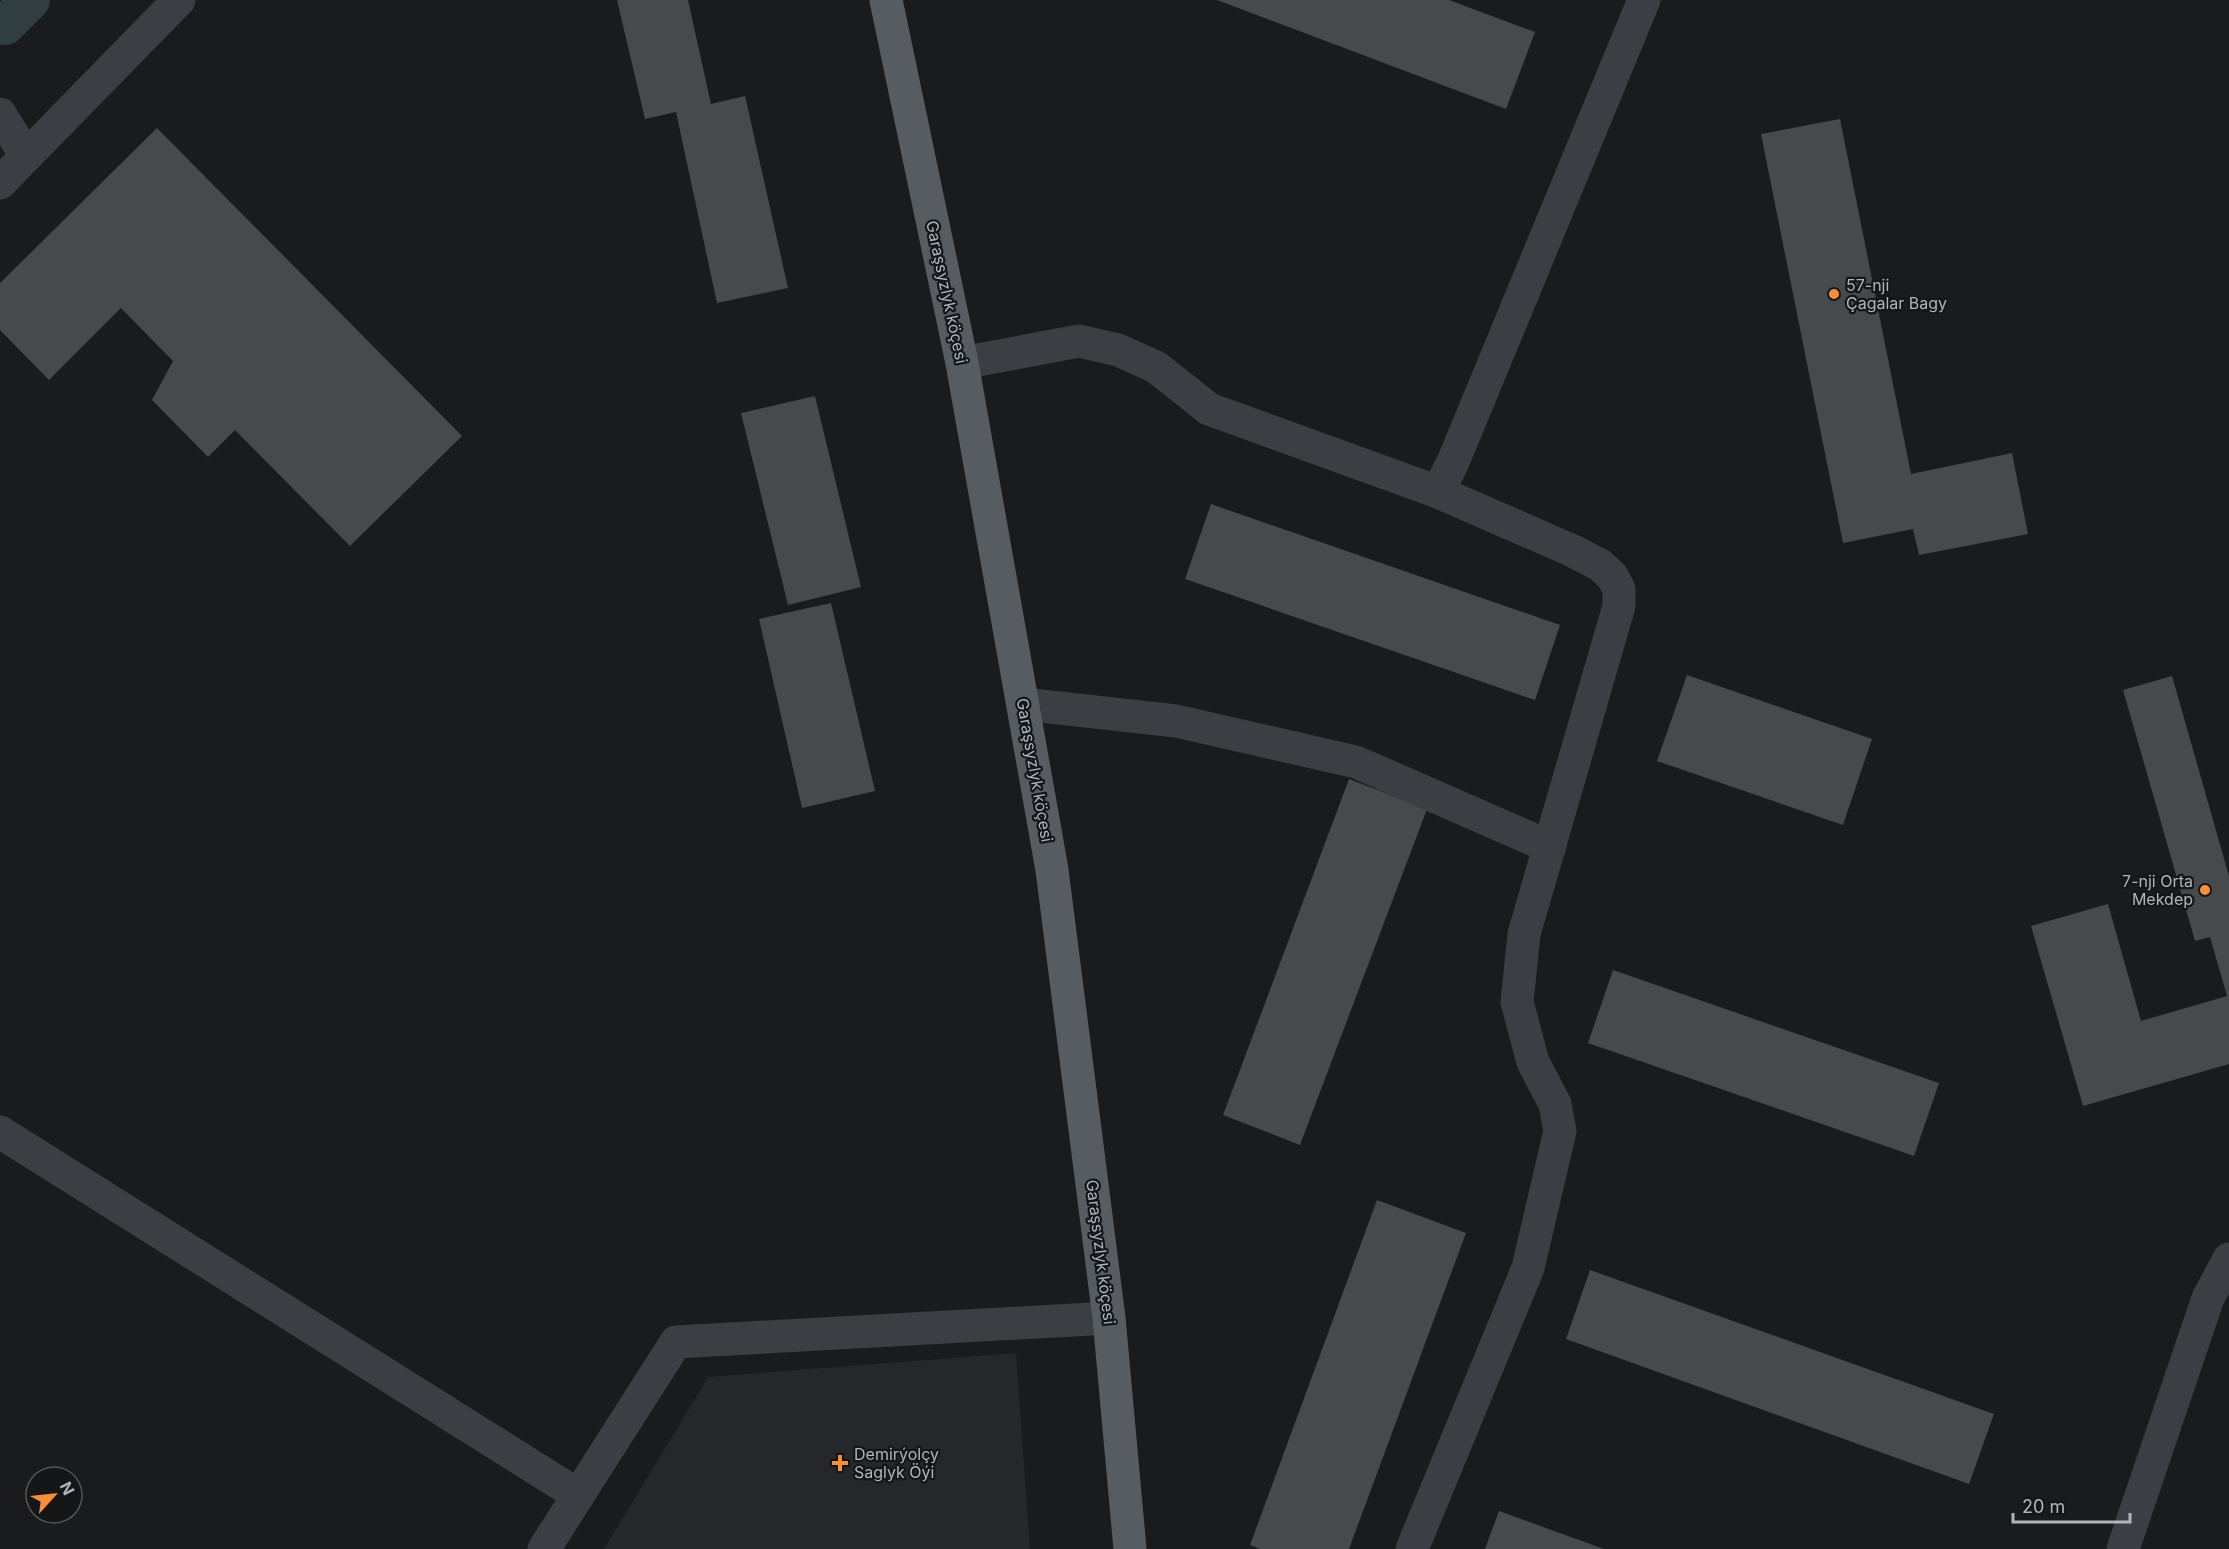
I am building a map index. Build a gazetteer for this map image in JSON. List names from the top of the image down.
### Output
{
  "streets": {
    "main road": ["Garaşsyzlyk köçesi"]
  },
  "places": {
    "other": ["57-nji Çagalar Bagy", "7-nji Orta Mekdep"],
    "health": ["Demirýolçy Saglyk Öýi"]
  },
  "scale_bar": "20 m",
  "north": "top right"
}
